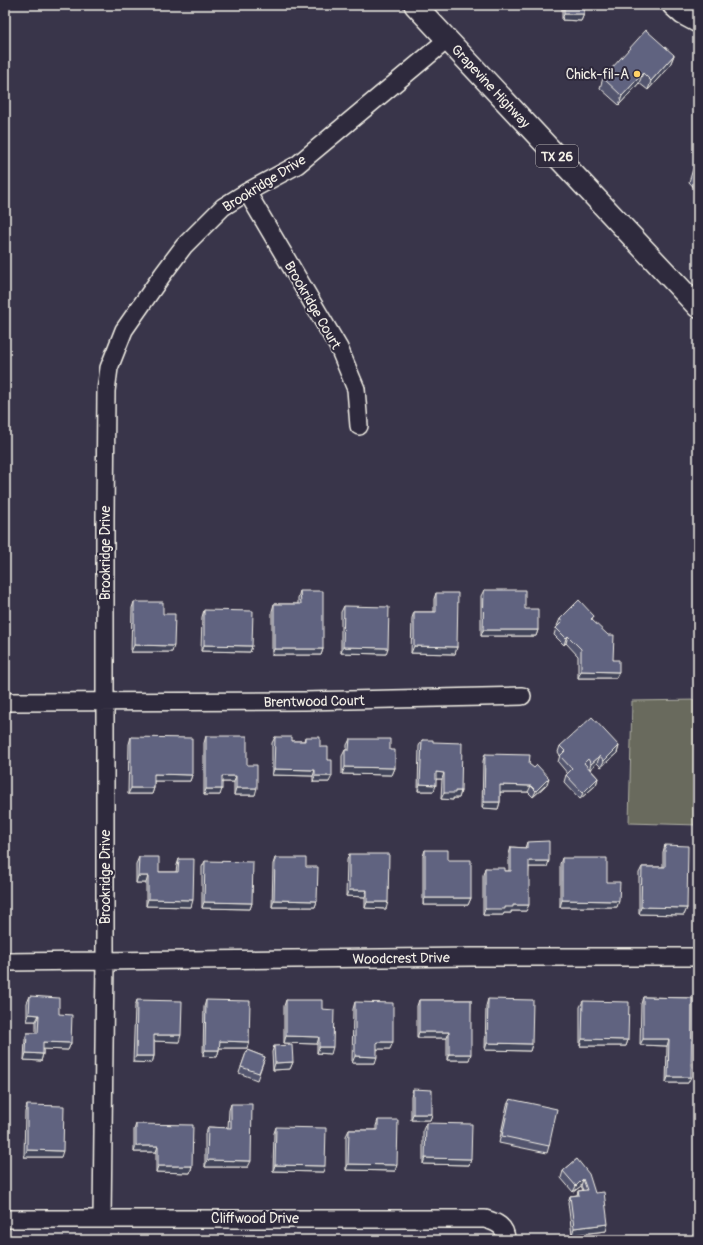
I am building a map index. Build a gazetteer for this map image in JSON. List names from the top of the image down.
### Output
{
  "streets": {
    "main road": ["Grapevine Highway", "TX 26"],
    "street": [
      "Brookridge Drive",
      "Brookridge Court",
      "Brentwood Court",
      "Woodcrest Drive",
      "Cliffwood Drive"
    ]
  },
  "crossings": [
    ["Grapevine Highway", "Brookridge Drive"],
    ["Brookridge Drive", "Brookridge Court"],
    ["Brookridge Drive", "Brentwood Court"],
    ["Brookridge Drive", "Woodcrest Drive"],
    ["Brookridge Drive", "Cliffwood Drive"]
  ],
  "places": ["Chick-fil-A"]
}
